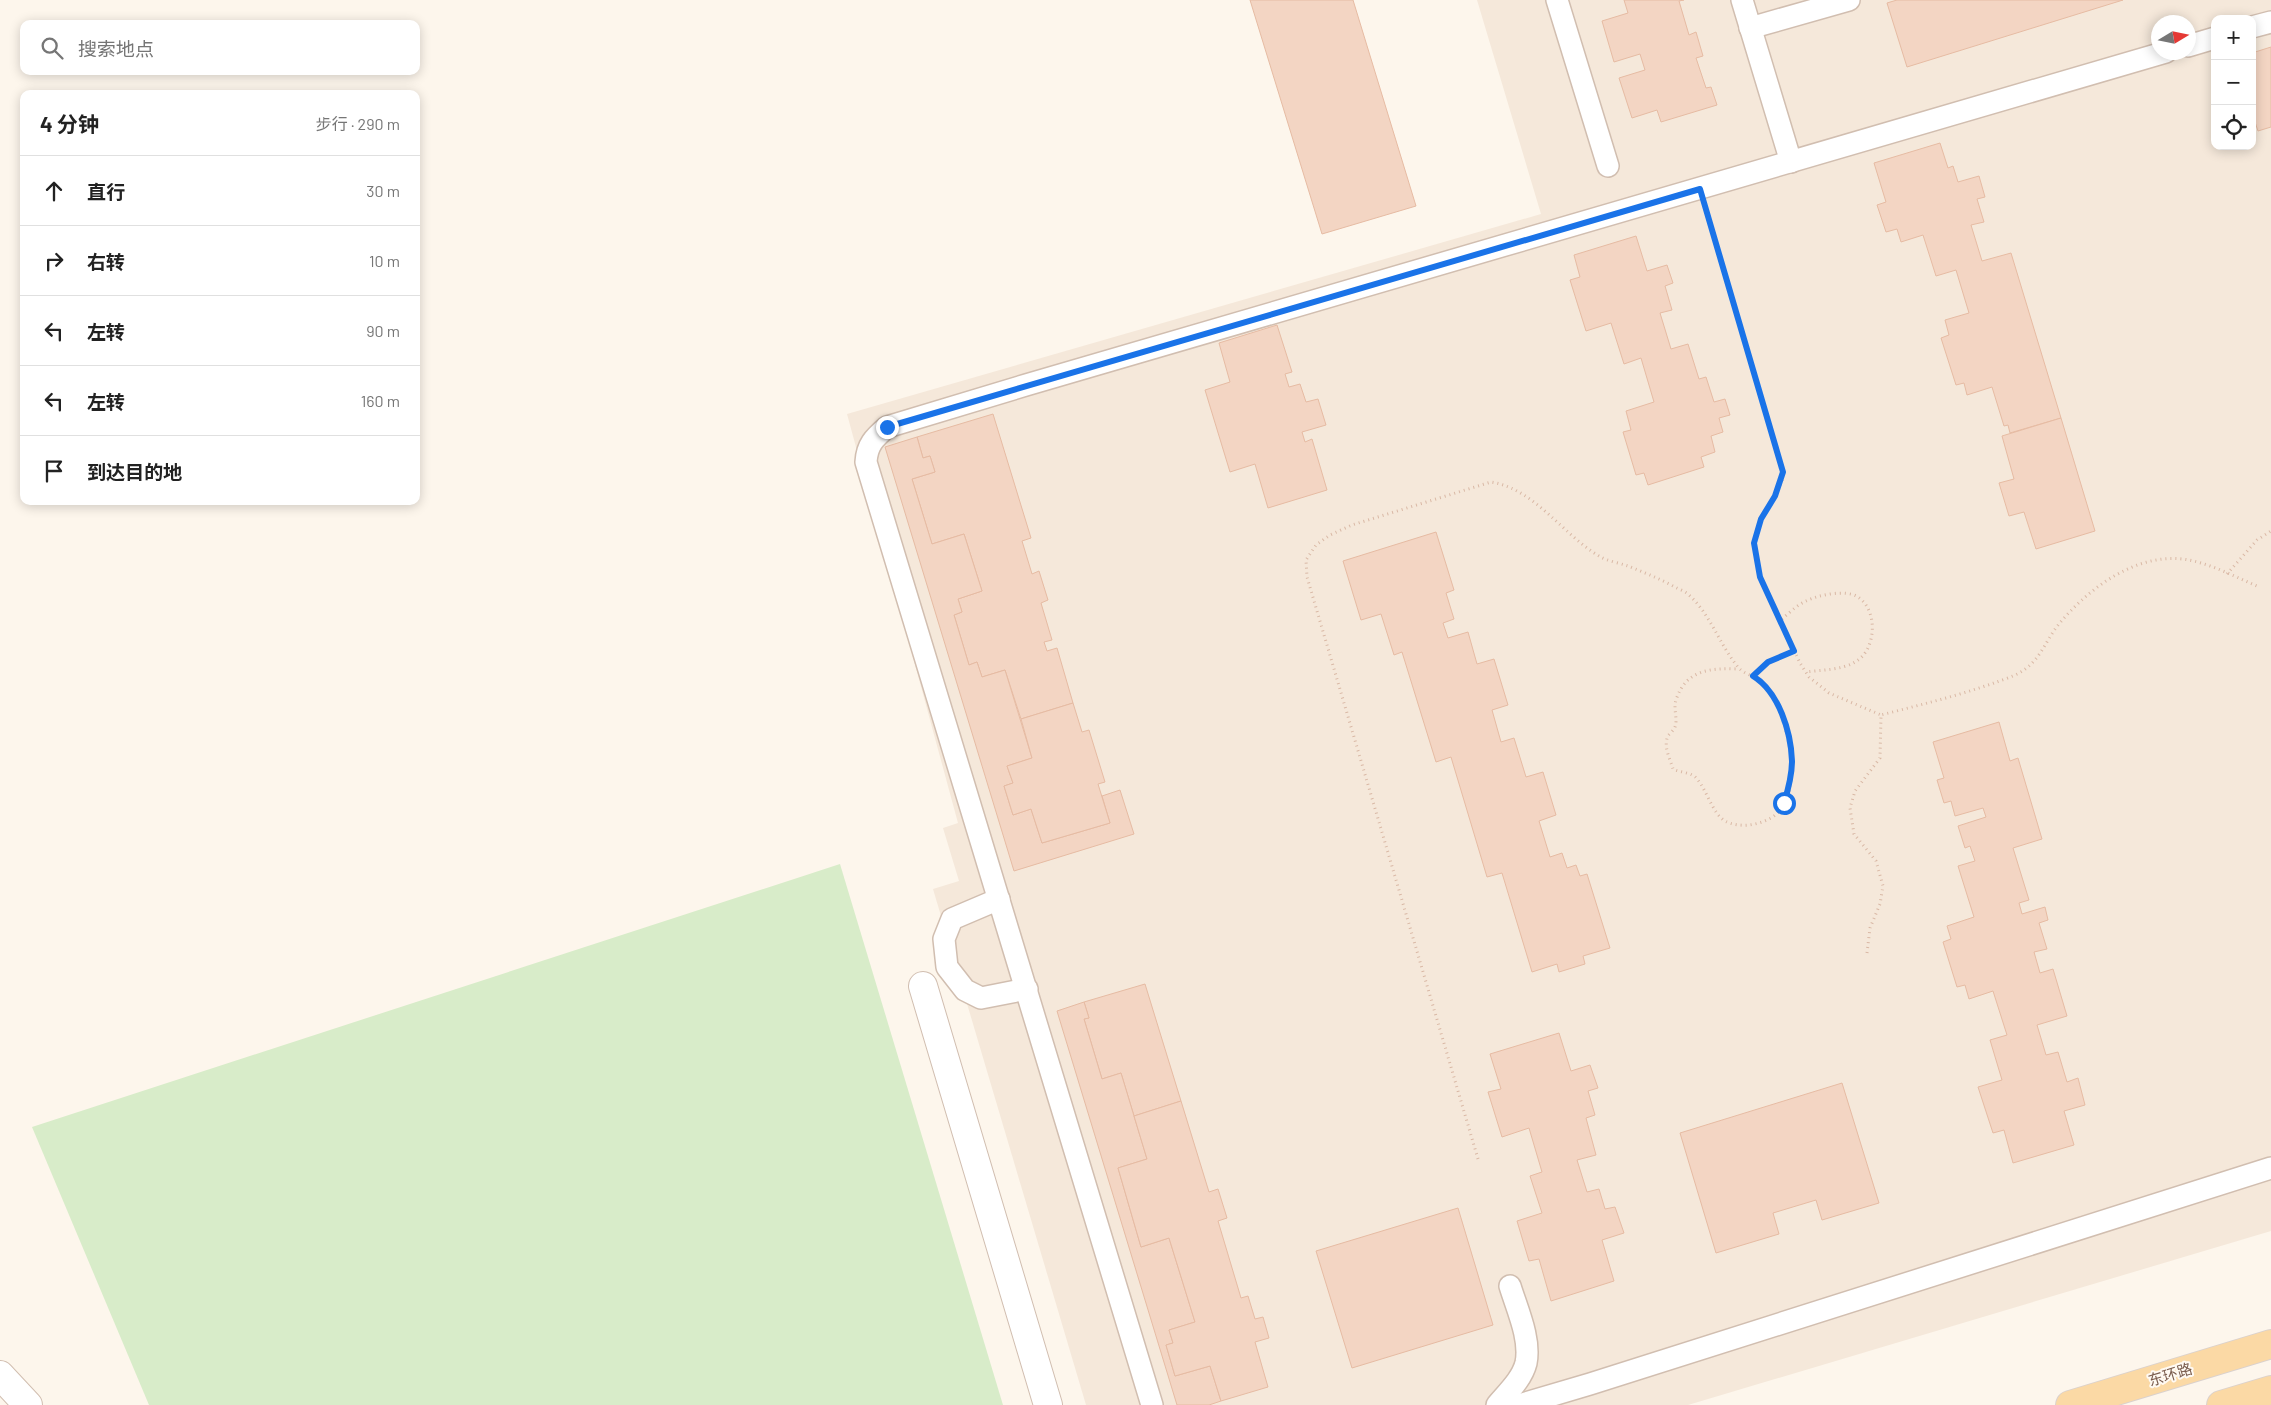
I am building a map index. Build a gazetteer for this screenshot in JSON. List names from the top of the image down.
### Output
{
  "streets": {
    "main road": ["东环路"]
  },
  "north": "right",
  "page": {
    "map_buttons": ["+", "−"],
    "search": "搜索地点",
    "heading": ["4 分钟", "步行 · 290 m"],
    "list": [
      ["直行", "30 m"],
      ["右转", "10 m"],
      ["左转", "90 m"],
      ["左转", "160 m"],
      "到达目的地"
    ]
  }
}
